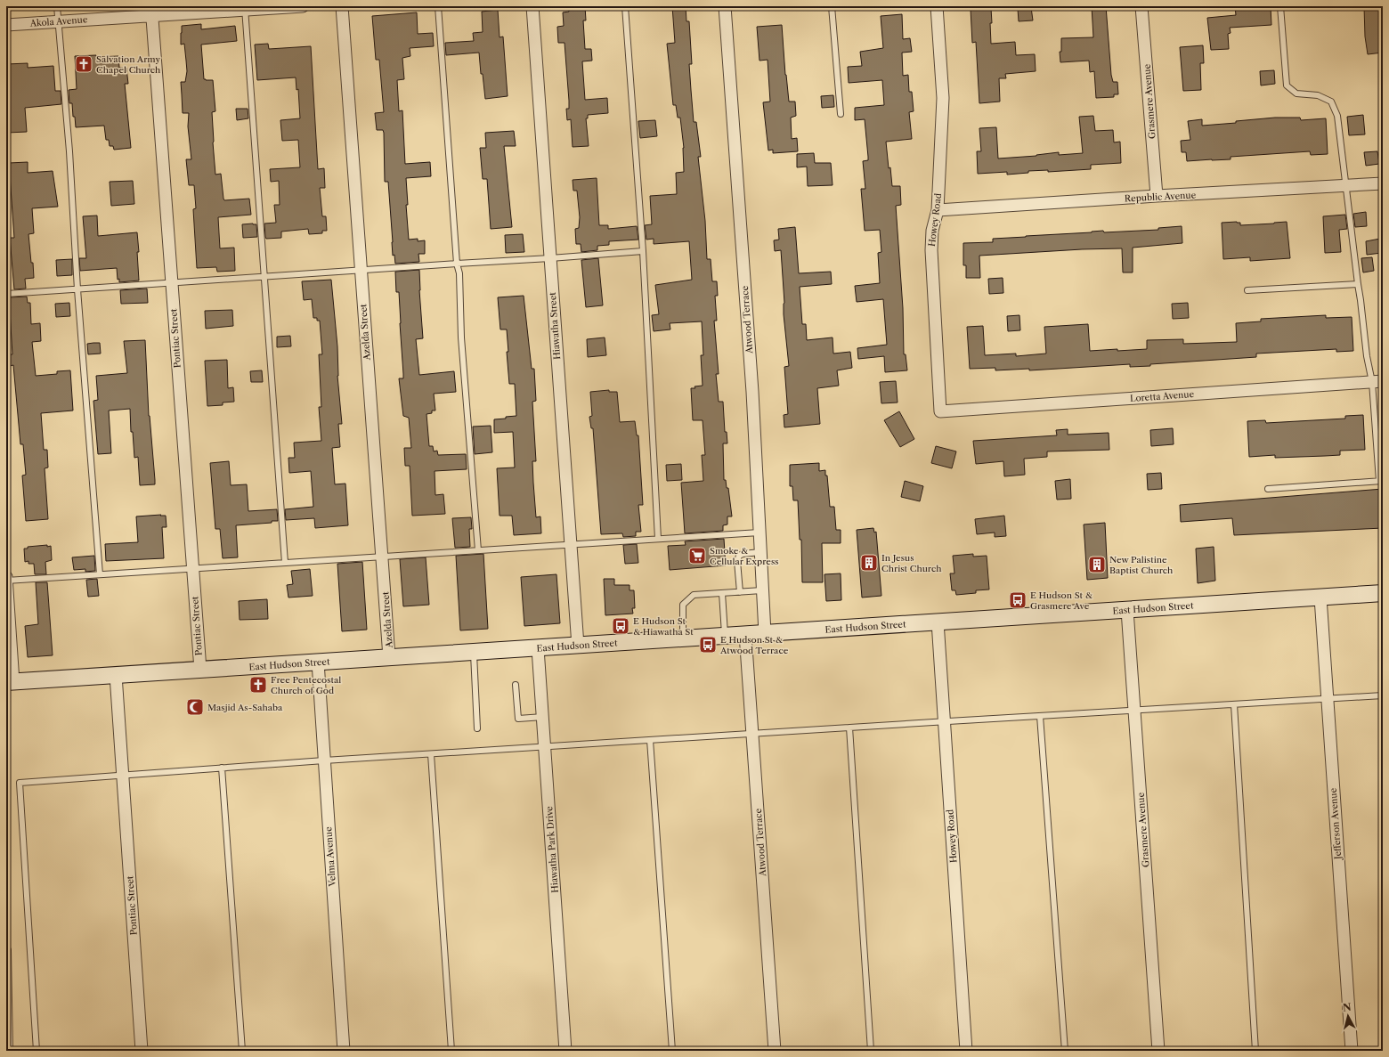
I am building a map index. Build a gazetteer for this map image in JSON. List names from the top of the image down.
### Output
{
  "streets": {
    "main road": ["East Hudson Street"],
    "street": [
      "Akola Avenue",
      "Grasmere Avenue",
      "Republic Avenue",
      "Howey Road",
      "Atwood Terrace",
      "Hiawatha Street",
      "Azelda Street",
      "Pontiac Street",
      "Loretta Avenue",
      "Jefferson Avenue",
      "Hiawatha Park Drive",
      "Velma Avenue"
    ]
  },
  "crossings": [
    ["Akola Avenue", "Pontiac Street"],
    ["Grasmere Avenue", "Republic Avenue"],
    ["Grasmere Avenue", "East Hudson Street"],
    ["Republic Avenue", "Howey Road"],
    ["Howey Road", "Loretta Avenue"],
    ["Howey Road", "East Hudson Street"],
    ["Atwood Terrace", "East Hudson Street"],
    ["Hiawatha Street", "East Hudson Street"],
    ["Azelda Street", "East Hudson Street"],
    ["Pontiac Street", "East Hudson Street"],
    ["East Hudson Street", "Jefferson Avenue"],
    ["East Hudson Street", "Hiawatha Park Drive"],
    ["East Hudson Street", "Velma Avenue"]
  ],
  "places": {
    "church": ["Salvation Army Chapel Church", "Free Pentecostal Church of God"],
    "supermarket": ["Smoke & Cellular Express"],
    "building": ["In Jesus Christ Church", "New Palistine Baptist Church"],
    "bus stop": ["E Hudson St & Grasmere Ave", "E Hudson St & Hiawatha St", "E Hudson St & Atwood Terrace"],
    "mosque": ["Masjid As-Sahaba"]
  },
  "north": "top"
}
